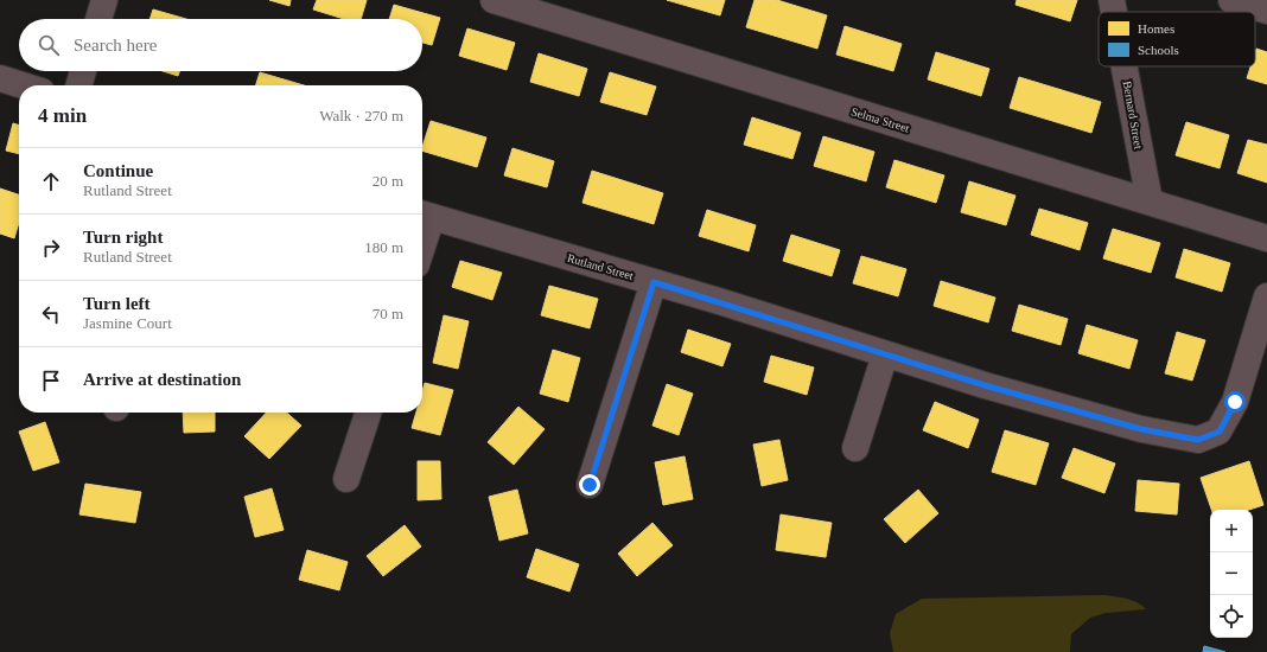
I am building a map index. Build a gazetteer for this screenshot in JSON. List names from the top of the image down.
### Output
{
  "streets": {
    "street": ["Bernard Street", "Selma Street", "Rutland Street"]
  },
  "crossings": [
    ["Bernard Street", "Selma Street"]
  ],
  "legend": ["Homes", "Schools"],
  "page": {
    "search": "Search here",
    "heading": ["4 min", "Walk · 270 m"],
    "list": [
      ["Continue", "Rutland Street", "20 m"],
      ["Turn right", "Rutland Street", "180 m"],
      ["Turn left", "Jasmine Court", "70 m"],
      "Arrive at destination"
    ],
    "map_buttons": ["+", "−"]
  }
}
